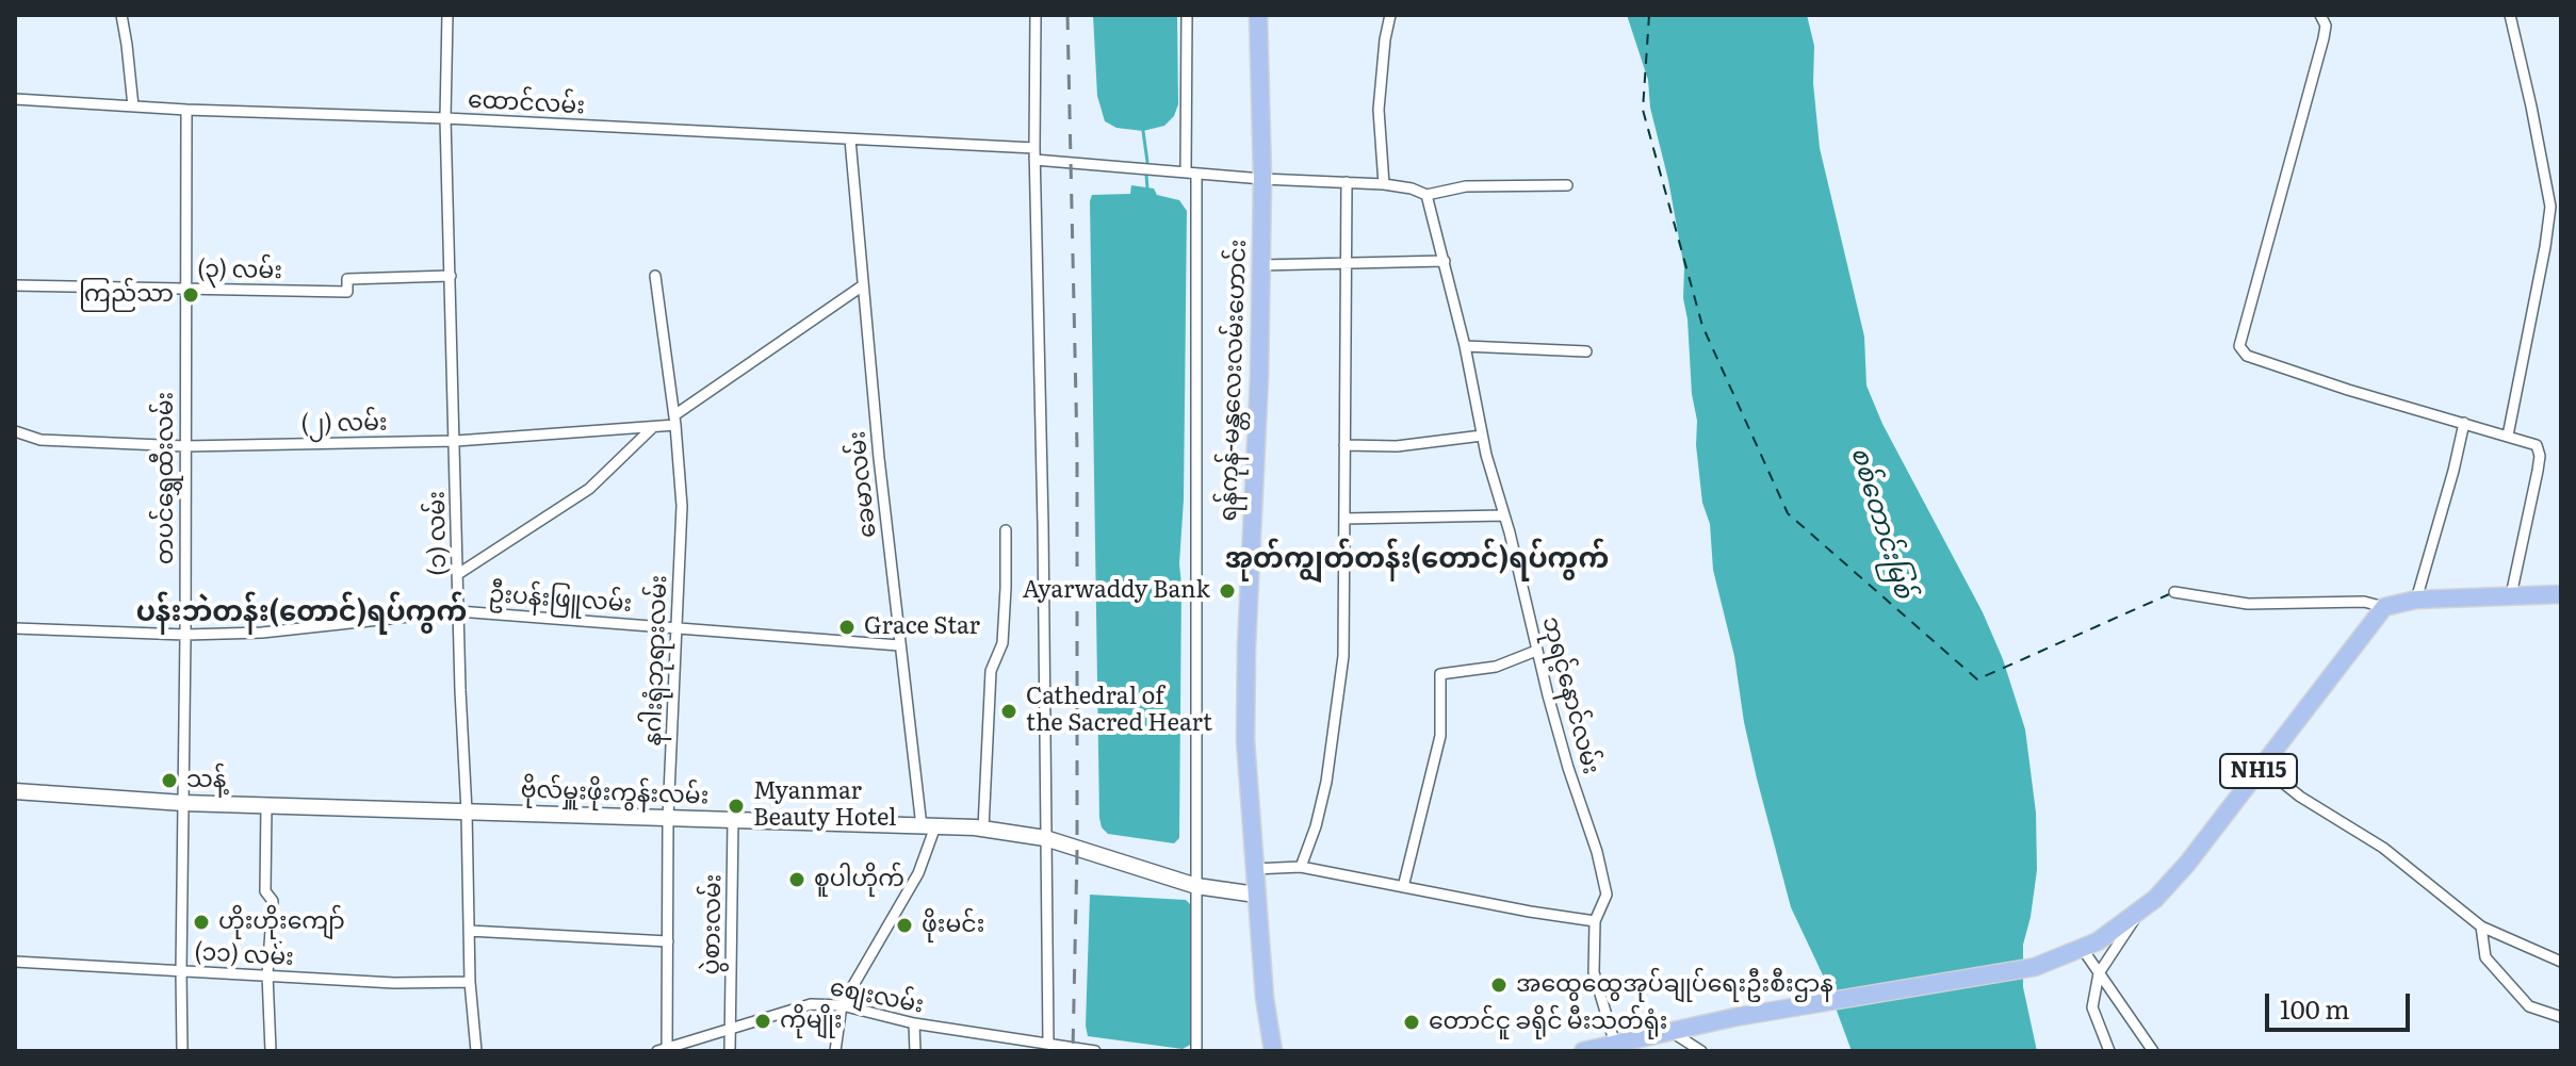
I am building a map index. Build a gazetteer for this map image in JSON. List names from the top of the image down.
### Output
{
  "streets": {
    "highway": ["ရန်ကုန်-မန္တလေးလမ်းဟောင်း", "NH15"],
    "street": [
      "ထောင်လမ်း",
      "(၃) လမ်း",
      "(၂) လမ်း",
      "တပင်ရွှေထီးလမ်း",
      "ခေမာလမ်း",
      "(၁) လမ်း",
      "ဦးပန်းဖြူလမ်း",
      "နဂါးရုံဘုရားလမ်း",
      "ဘုရင့်နောင်လမ်း",
      "ဗိုလ်မှူးဖိုးကွန်းလမ်း",
      "ပွဲစားလမ်း",
      "(၁၁) လမ်း",
      "စျေးလမ်း"
    ]
  },
  "crossings": [
    ["ထောင်လမ်း", "တပင်ရွှေထီးလမ်း"],
    ["ထောင်လမ်း", "ခေမာလမ်း"],
    ["ထောင်လမ်း", "(၁) လမ်း"],
    ["(၃) လမ်း", "တပင်ရွှေထီးလမ်း"],
    ["(၃) လမ်း", "(၁) လမ်း"],
    ["ရန်ကုန်-မန္တလေးလမ်းဟောင်း", "ဗိုလ်မှူးဖိုးကွန်းလမ်း"],
    ["(၂) လမ်း", "တပင်ရွှေထီးလမ်း"],
    ["(၂) လမ်း", "(၁) လမ်း"],
    ["(၂) လမ်း", "နဂါးရုံဘုရားလမ်း"],
    ["တပင်ရွှေထီးလမ်း", "ဦးပန်းဖြူလမ်း"],
    ["တပင်ရွှေထီးလမ်း", "ဗိုလ်မှူးဖိုးကွန်းလမ်း"],
    ["တပင်ရွှေထီးလမ်း", "(၁၁) လမ်း"],
    ["ခေမာလမ်း", "ဦးပန်းဖြူလမ်း"],
    ["ခေမာလမ်း", "ဗိုလ်မှူးဖိုးကွန်းလမ်း"],
    ["(၁) လမ်း", "ဦးပန်းဖြူလမ်း"],
    ["(၁) လမ်း", "ဗိုလ်မှူးဖိုးကွန်းလမ်း"],
    ["(၁) လမ်း", "(၁၁) လမ်း"],
    ["ဦးပန်းဖြူလမ်း", "နဂါးရုံဘုရားလမ်း"],
    ["နဂါးရုံဘုရားလမ်း", "ဗိုလ်မှူးဖိုးကွန်းလမ်း"],
    ["နဂါးရုံဘုရားလမ်း", "စျေးလမ်း"],
    ["ဘုရင့်နောင်လမ်း", "NH15"],
    ["ဗိုလ်မှူးဖိုးကွန်းလမ်း", "ပွဲစားလမ်း"],
    ["ပွဲစားလမ်း", "စျေးလမ်း"]
  ],
  "districts": ["အုတ်ကျွတ်တန်း(တောင်)ရပ်ကွက်", "ပန်းဘဲတန်း(တောင်)ရပ်ကွက်"],
  "water": ["စစ်တောင်းမြစ်"],
  "places": [
    "ကြည်သာ",
    "Ayarwaddy Bank",
    "Grace Star",
    "Cathedral of the Sacred Heart",
    "သန့်",
    "Myanmar Beauty Hotel",
    "စူပါဟိုက်",
    "ဟိုးဟိုးကျော်",
    "ဖိုးမင်း",
    "အထွေထွေအုပ်ချုပ်ရေးဦးစီးဌာန",
    "ကိုမျိုး",
    "တောင်ငူ ခရိုင် မီးသတ်ရုံး"
  ],
  "scale_bar": "100 m"
}
